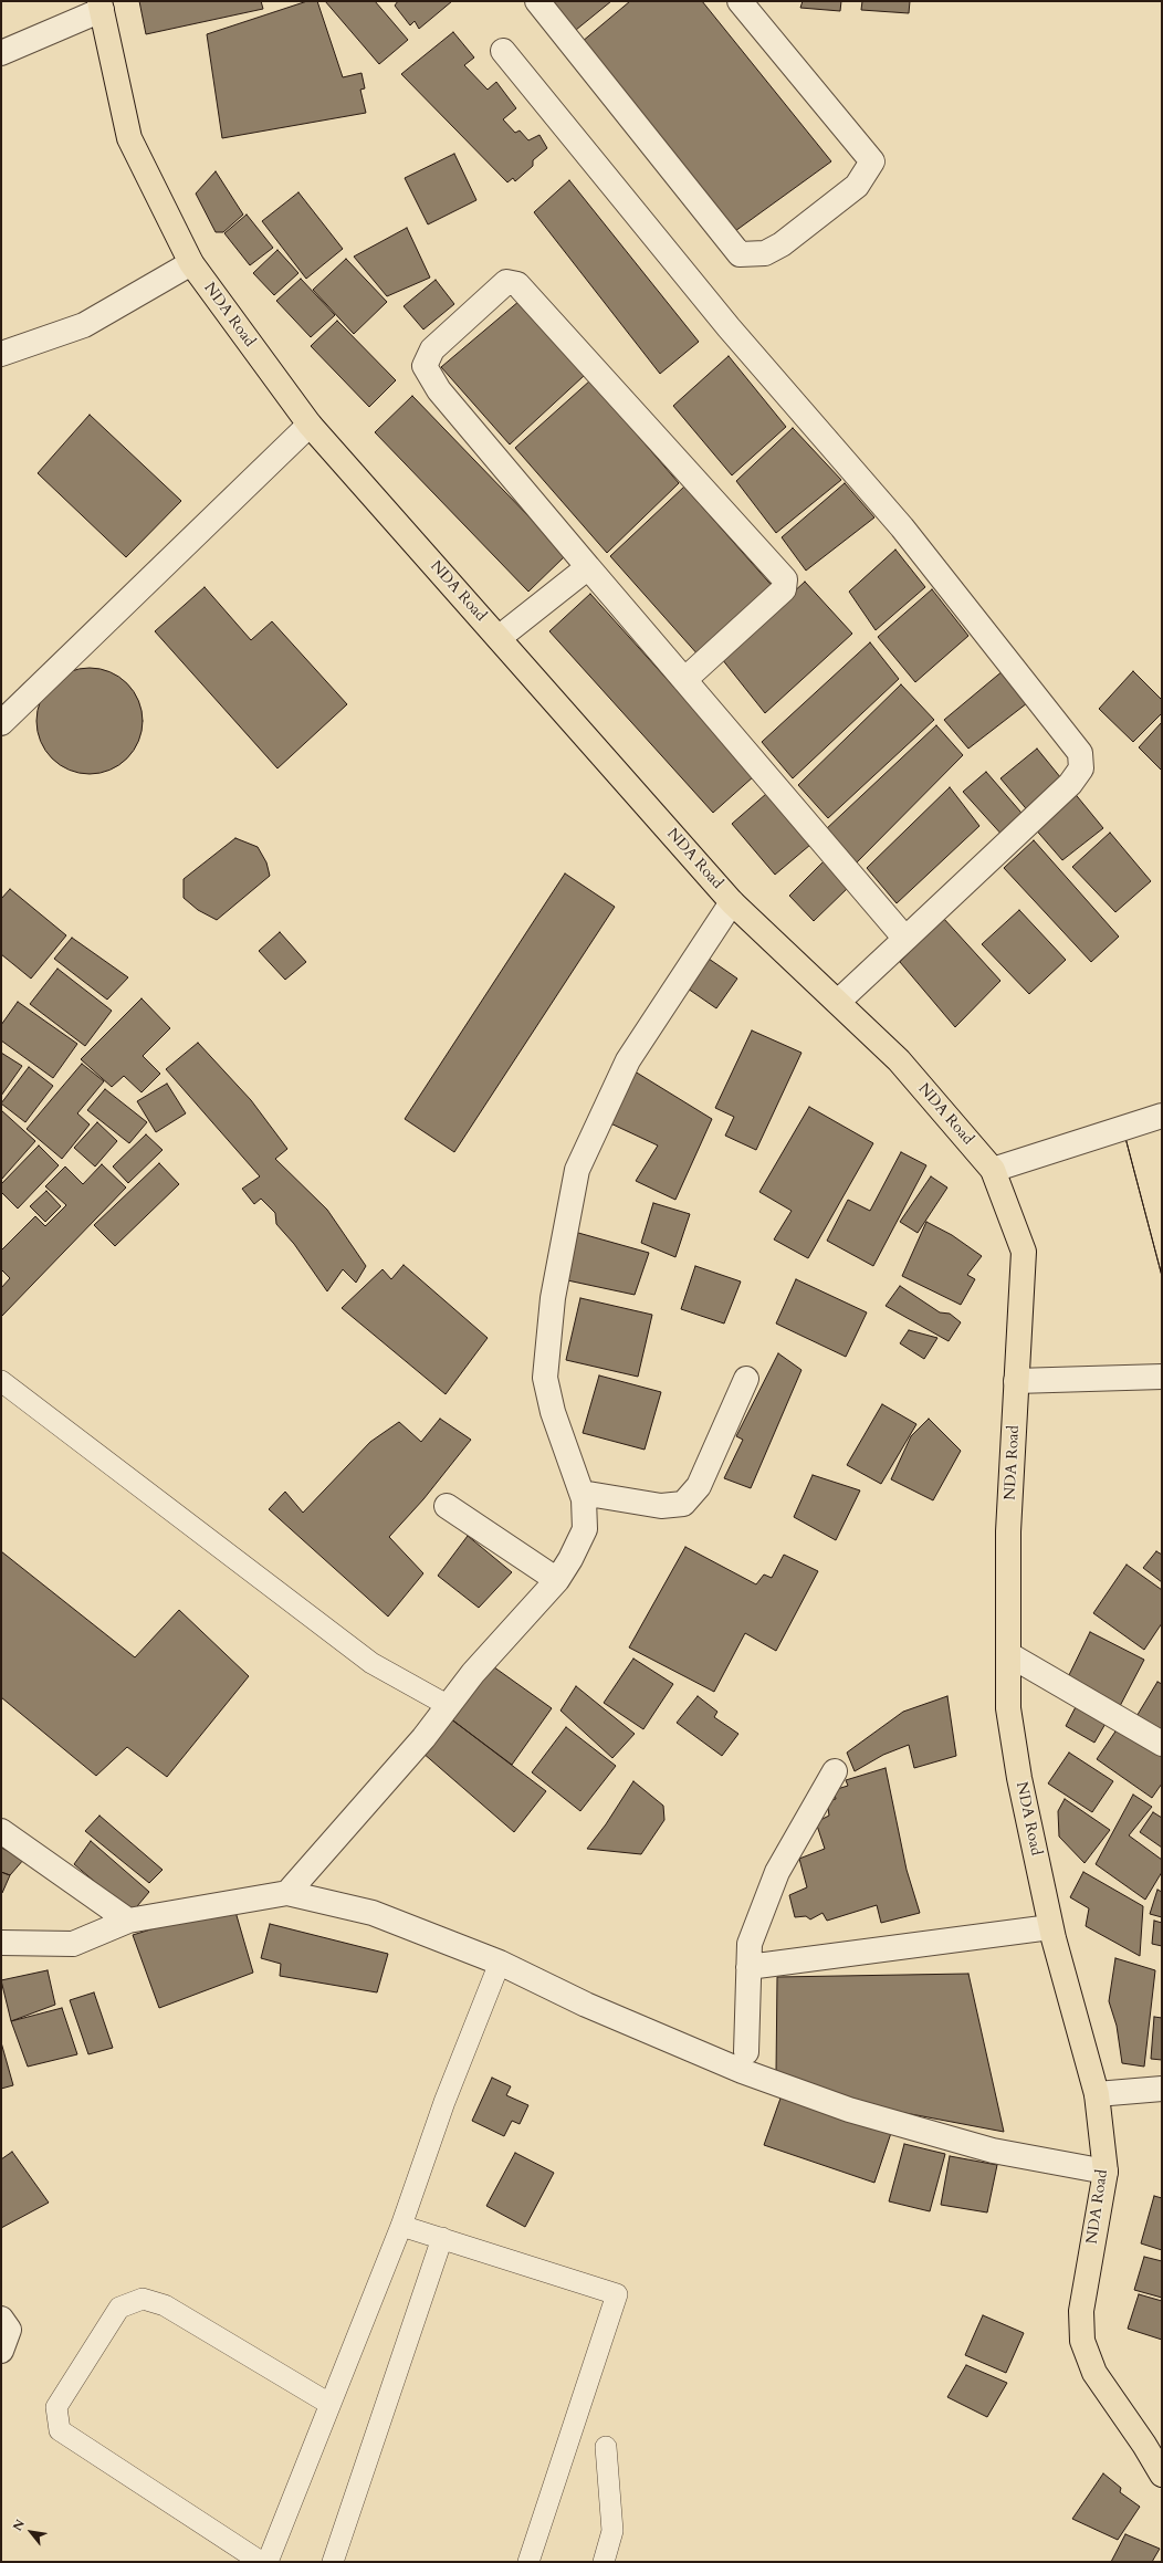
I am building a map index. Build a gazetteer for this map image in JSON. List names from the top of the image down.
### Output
{
  "streets": {
    "main road": ["NDA Road"]
  },
  "north": "top left"
}
